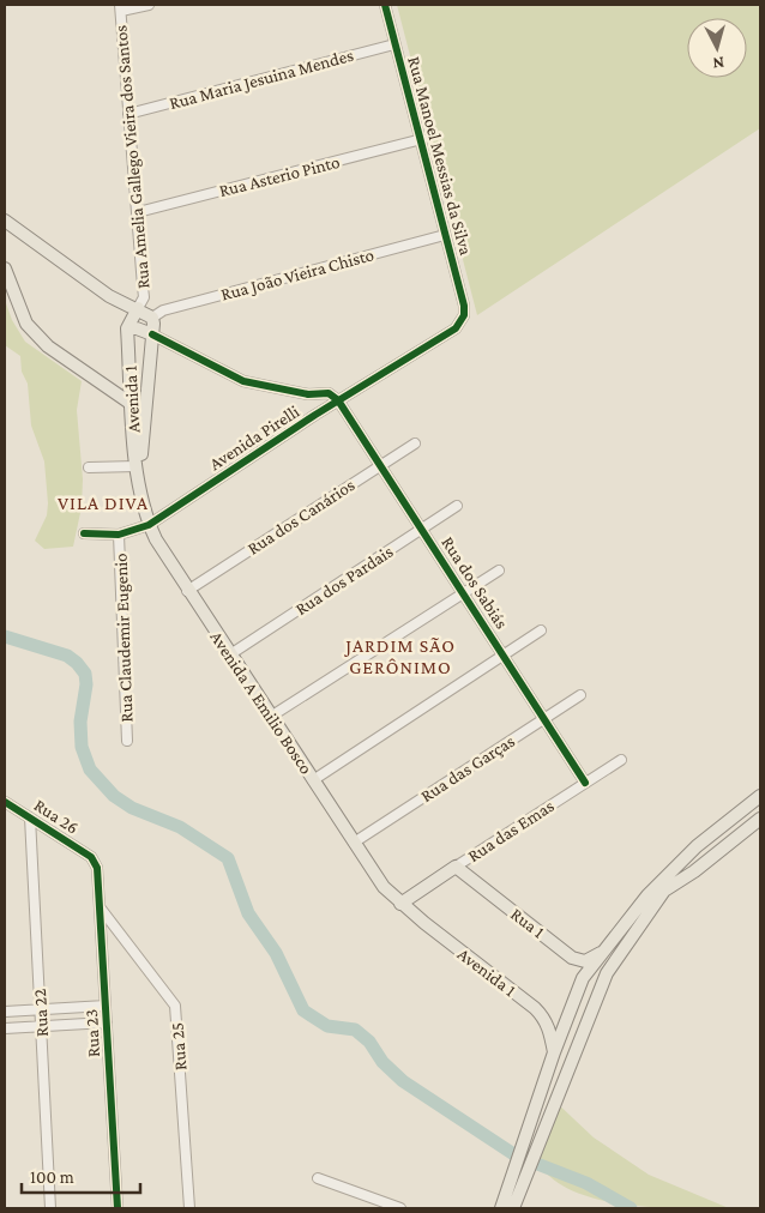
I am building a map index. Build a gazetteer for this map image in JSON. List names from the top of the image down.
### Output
{
  "streets": {
    "main road": [
      "Avenida 1",
      "Avenida A Emilio Bosco",
      "Rua das Emas",
      "Rua 1"
    ],
    "street": [
      "Rua Maria Jesuina Mendes",
      "Rua Manoel Messias da Silva",
      "Rua Amelia Gallego Vieira dos Santos",
      "Rua Asterio Pinto",
      "Rua João Vieira Chisto",
      "Avenida Pirelli",
      "Rua dos Canários",
      "Rua dos Pardais",
      "Rua dos Sabiás",
      "Rua Claudemir Eugenio",
      "Rua das Garças",
      "Rua 26",
      "Rua 22",
      "Rua 23",
      "Rua 25"
    ]
  },
  "crossings": [
    ["Rua Maria Jesuina Mendes", "Rua Manoel Messias da Silva"],
    ["Rua Maria Jesuina Mendes", "Rua Amelia Gallego Vieira dos Santos"],
    ["Rua Manoel Messias da Silva", "Rua Asterio Pinto"],
    ["Rua Manoel Messias da Silva", "Rua João Vieira Chisto"],
    ["Rua Manoel Messias da Silva", "Avenida Pirelli"],
    ["Rua Amelia Gallego Vieira dos Santos", "Rua Asterio Pinto"],
    ["Avenida 1", "Avenida A Emilio Bosco"],
    ["Avenida 1", "Rua das Emas"],
    ["Avenida Pirelli", "Rua dos Sabiás"],
    ["Avenida Pirelli", "Rua Claudemir Eugenio"],
    ["Avenida Pirelli", "Avenida A Emilio Bosco"],
    ["Rua dos Canários", "Rua dos Sabiás"],
    ["Rua dos Canários", "Avenida A Emilio Bosco"],
    ["Rua dos Pardais", "Rua dos Sabiás"],
    ["Rua dos Pardais", "Avenida A Emilio Bosco"],
    ["Rua dos Sabiás", "Rua das Garças"],
    ["Rua dos Sabiás", "Rua das Emas"],
    ["Avenida A Emilio Bosco", "Rua das Garças"],
    ["Avenida A Emilio Bosco", "Rua das Emas"],
    ["Rua 26", "Rua 22"],
    ["Rua 26", "Rua 23"],
    ["Rua das Emas", "Rua 1"],
    ["Rua 23", "Rua 25"]
  ],
  "districts": ["VILA DIVA", "JARDIM SÃO GERÔNIMO"],
  "scale_bar": "100 m",
  "north": "bottom"
}
